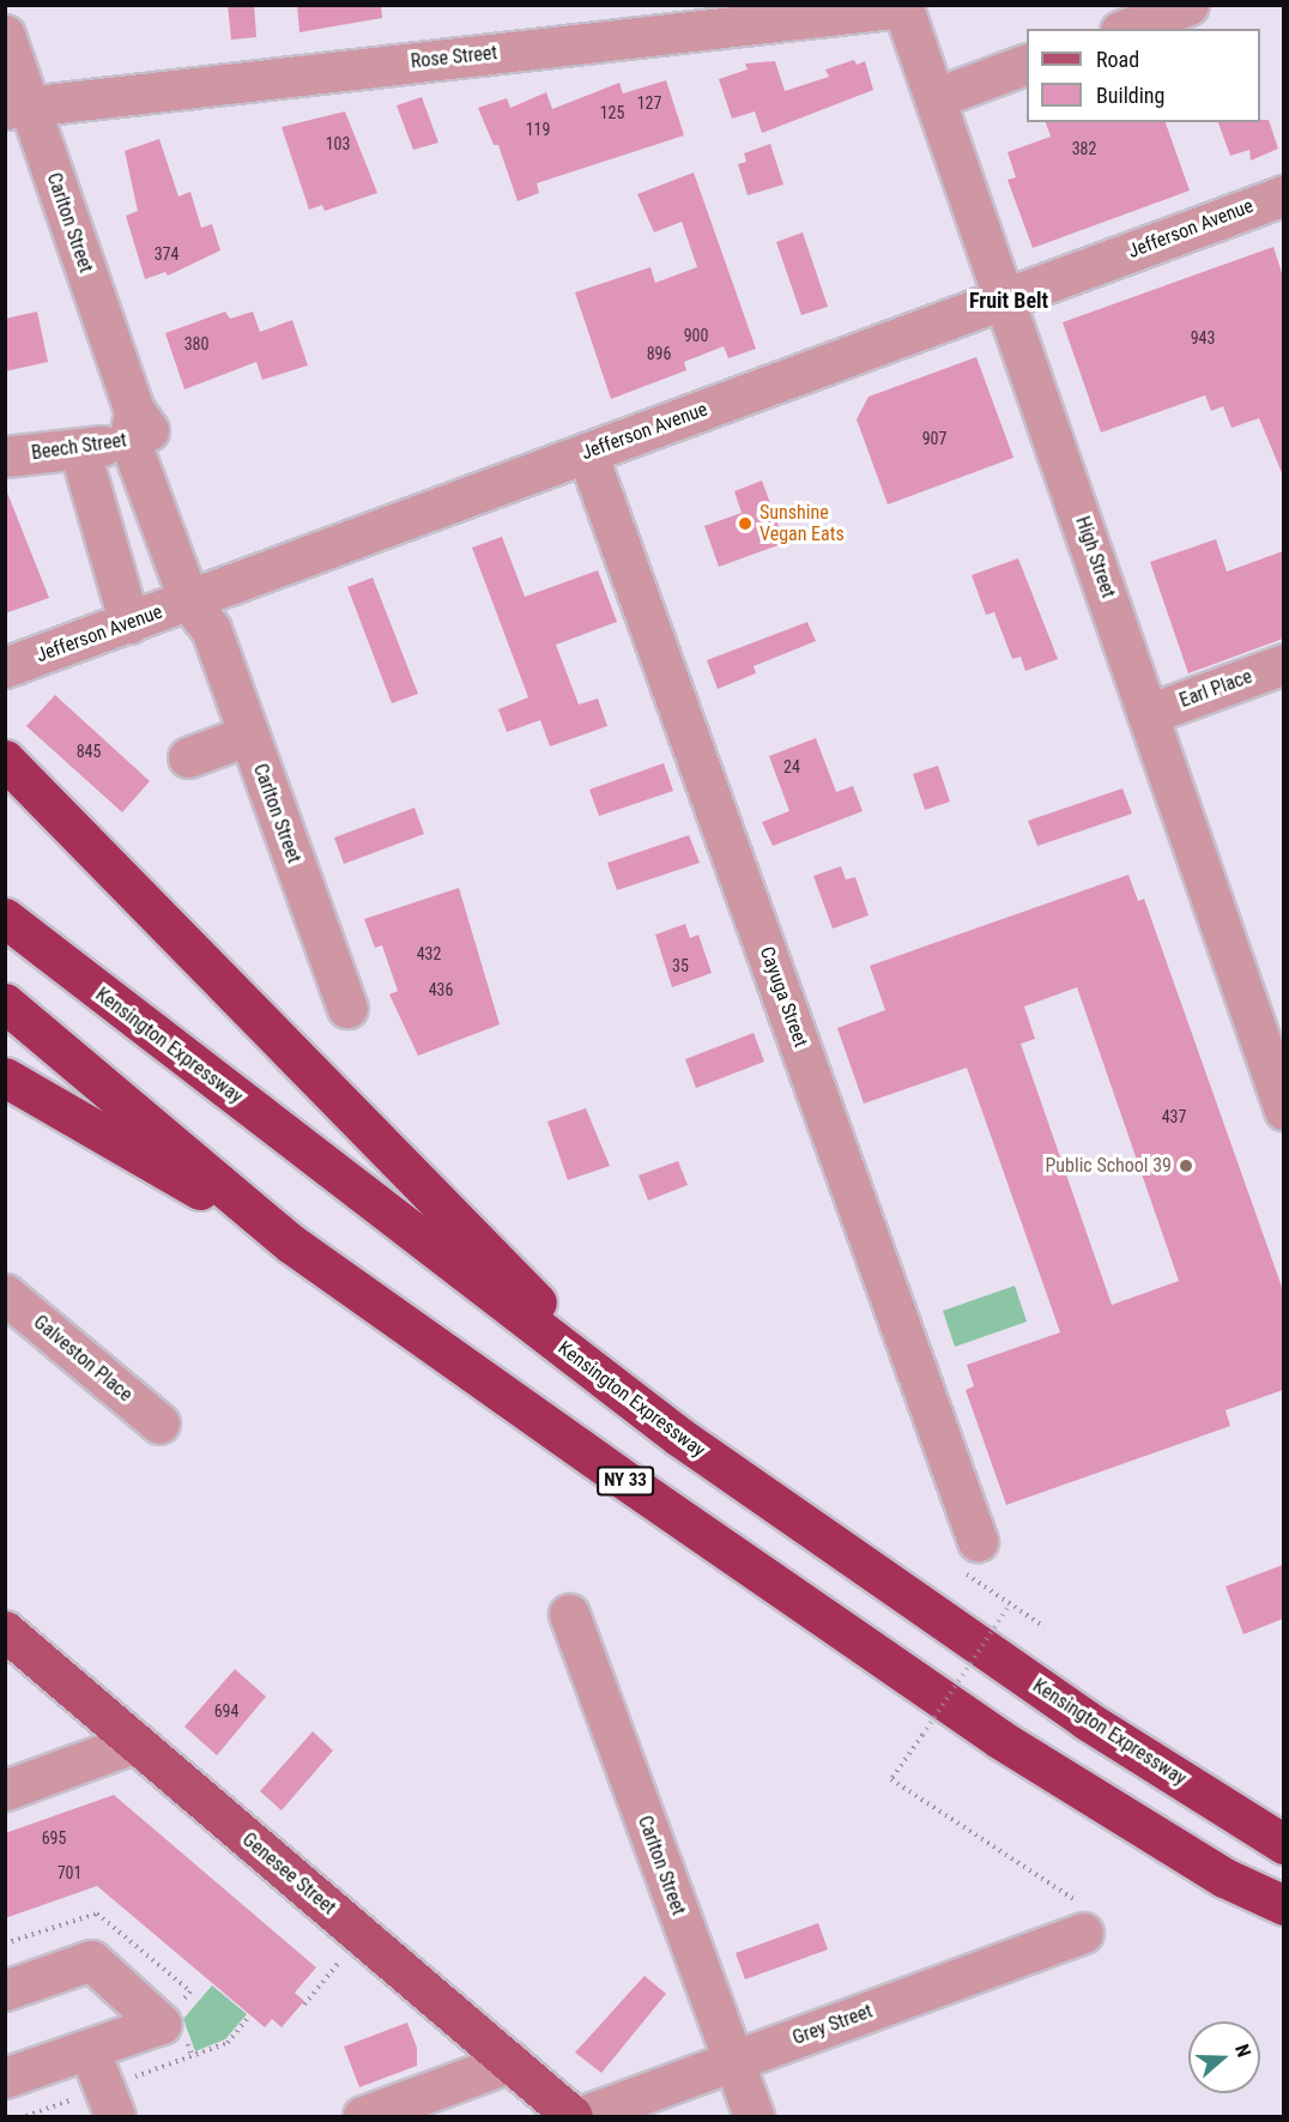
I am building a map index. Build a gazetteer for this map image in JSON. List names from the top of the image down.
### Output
{
  "streets": {
    "highway": ["Kensington Expressway", "NY 33"],
    "main road": ["Genesee Street"],
    "street": [
      "Rose Street",
      "Carlton Street",
      "Jefferson Avenue",
      "Beech Street",
      "High Street",
      "Earl Place",
      "Cayuga Street",
      "Galveston Place",
      "Grey Street"
    ]
  },
  "crossings": [
    ["Rose Street", "Carlton Street"],
    ["Rose Street", "High Street"],
    ["Carlton Street", "Jefferson Avenue"],
    ["Carlton Street", "Beech Street"],
    ["Carlton Street", "Grey Street"],
    ["Jefferson Avenue", "High Street"],
    ["Jefferson Avenue", "Cayuga Street"],
    ["High Street", "Earl Place"]
  ],
  "districts": ["Fruit Belt"],
  "places": ["Sunshine Vegan Eats", "Public School 39"],
  "house_numbers": [
    "127",
    "125",
    "119",
    "103",
    "382",
    "374",
    "900",
    "943",
    "380",
    "896",
    "907",
    "845",
    "24",
    "432",
    "35",
    "436",
    "437",
    "694",
    "695",
    "701"
  ],
  "legend": ["Road", "Building"],
  "north": "right"
}
